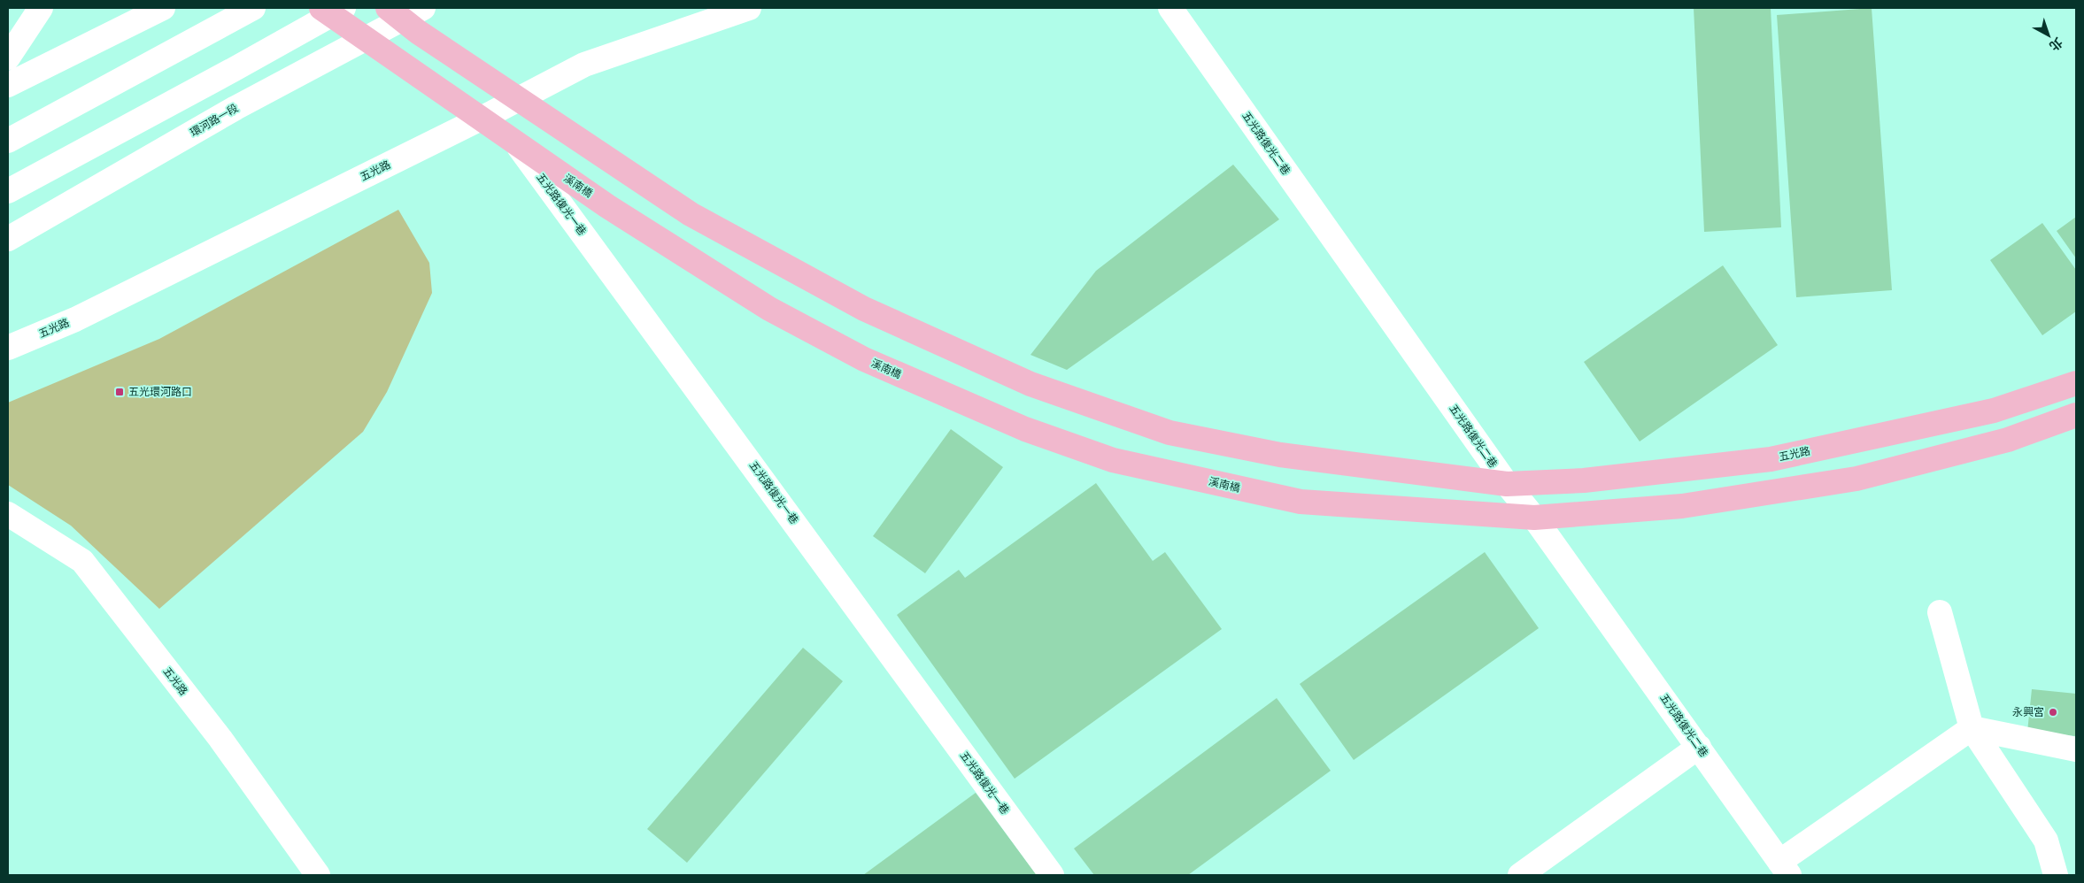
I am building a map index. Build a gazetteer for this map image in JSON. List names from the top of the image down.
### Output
{
  "streets": {
    "main road": ["五光路", "溪南橋"],
    "street": ["環河路一段", "五光路復光二巷", "五光路復光一巷"]
  },
  "crossings": [
    ["五光路復光二巷", "五光路"],
    ["五光路復光二巷", "溪南橋"],
    ["五光路", "五光路復光一巷"]
  ],
  "places": {
    "transit": ["五光環河路口"],
    "other": ["永興宮"]
  },
  "north": "bottom right"
}
